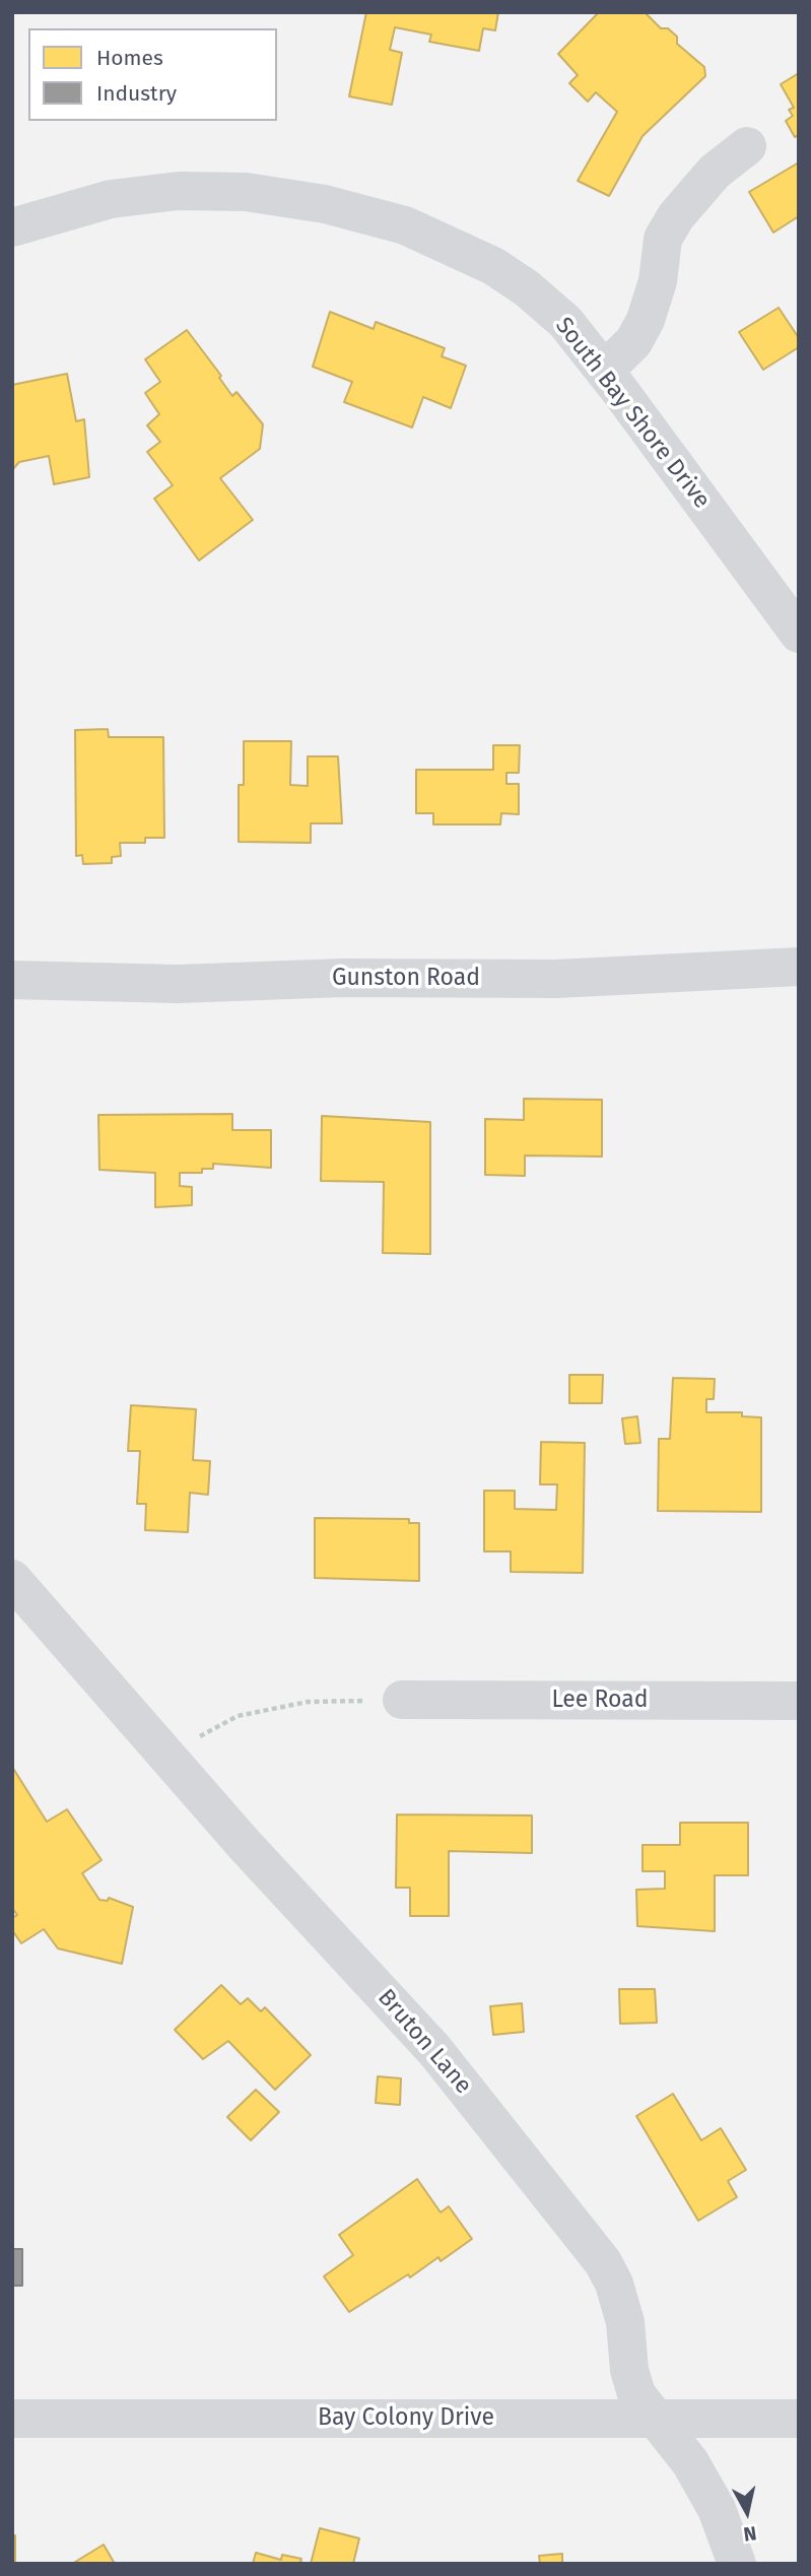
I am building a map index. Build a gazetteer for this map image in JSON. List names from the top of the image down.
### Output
{
  "streets": {
    "street": [
      "South Bay Shore Drive",
      "Gunston Road",
      "Lee Road",
      "Bruton Lane",
      "Bay Colony Drive"
    ]
  },
  "crossings": [
    ["Bruton Lane", "Bay Colony Drive"]
  ],
  "legend": ["Homes", "Industry"],
  "north": "bottom"
}
